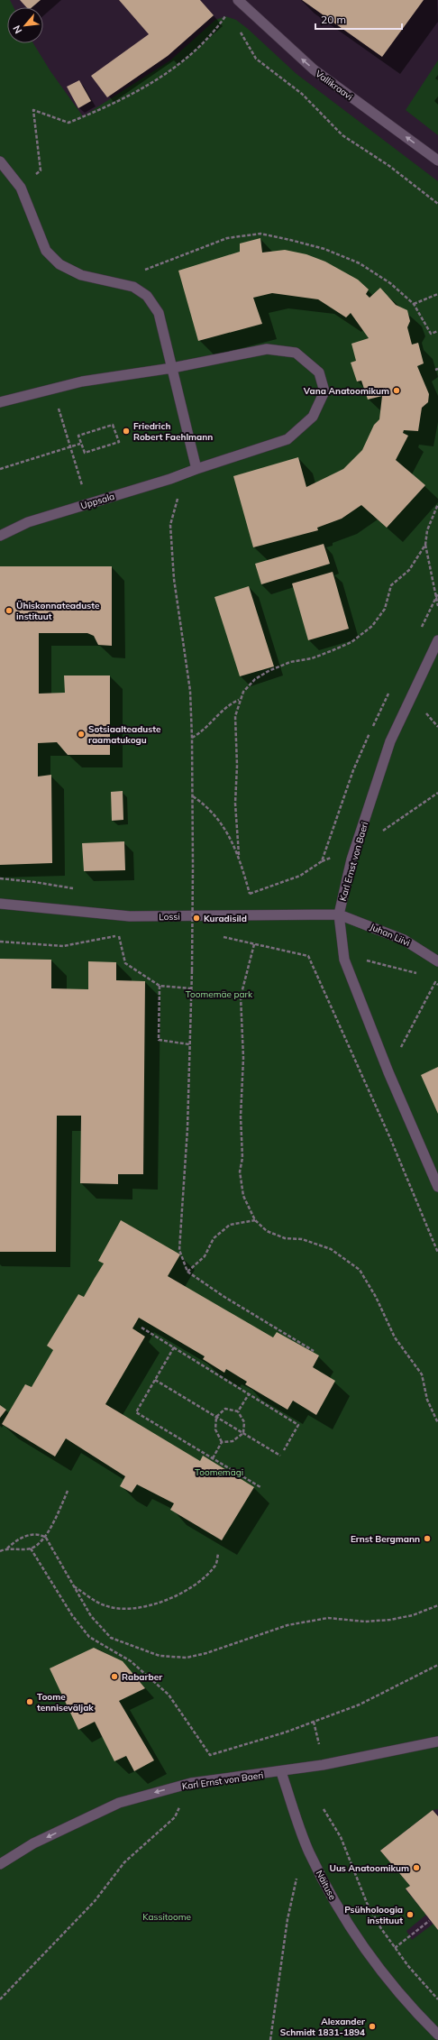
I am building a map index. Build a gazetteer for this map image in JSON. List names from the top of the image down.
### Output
{
  "streets": {
    "street": [
      "Vallikraavi",
      "Uppsala",
      "Karl Ernst von Baeri",
      "Lossi",
      "Juhan Liivi",
      "Näituse"
    ]
  },
  "crossings": [
    ["Karl Ernst von Baeri", "Lossi"],
    ["Karl Ernst von Baeri", "Juhan Liivi"],
    ["Karl Ernst von Baeri", "Näituse"],
    ["Lossi", "Juhan Liivi"]
  ],
  "one_way": ["Vallikraavi"],
  "parks": ["Toomemäe park", "Toomemägi", "Kassitoome"],
  "places": [
    "Vana Anatoomikum",
    "Friedrich Robert Faehlmann",
    "Ühiskonnateaduste instituut",
    "Sotsiaalteaduste raamatukogu",
    "Kuradisild",
    "Ernst Bergmann",
    "Rabarber",
    "Toome tenniseväljak",
    "Uus Anatoomikum",
    "Psühholoogia instituut",
    "Alexander Schmidt 1831-1894"
  ],
  "scale_bar": "20 m",
  "north": "bottom left"
}
